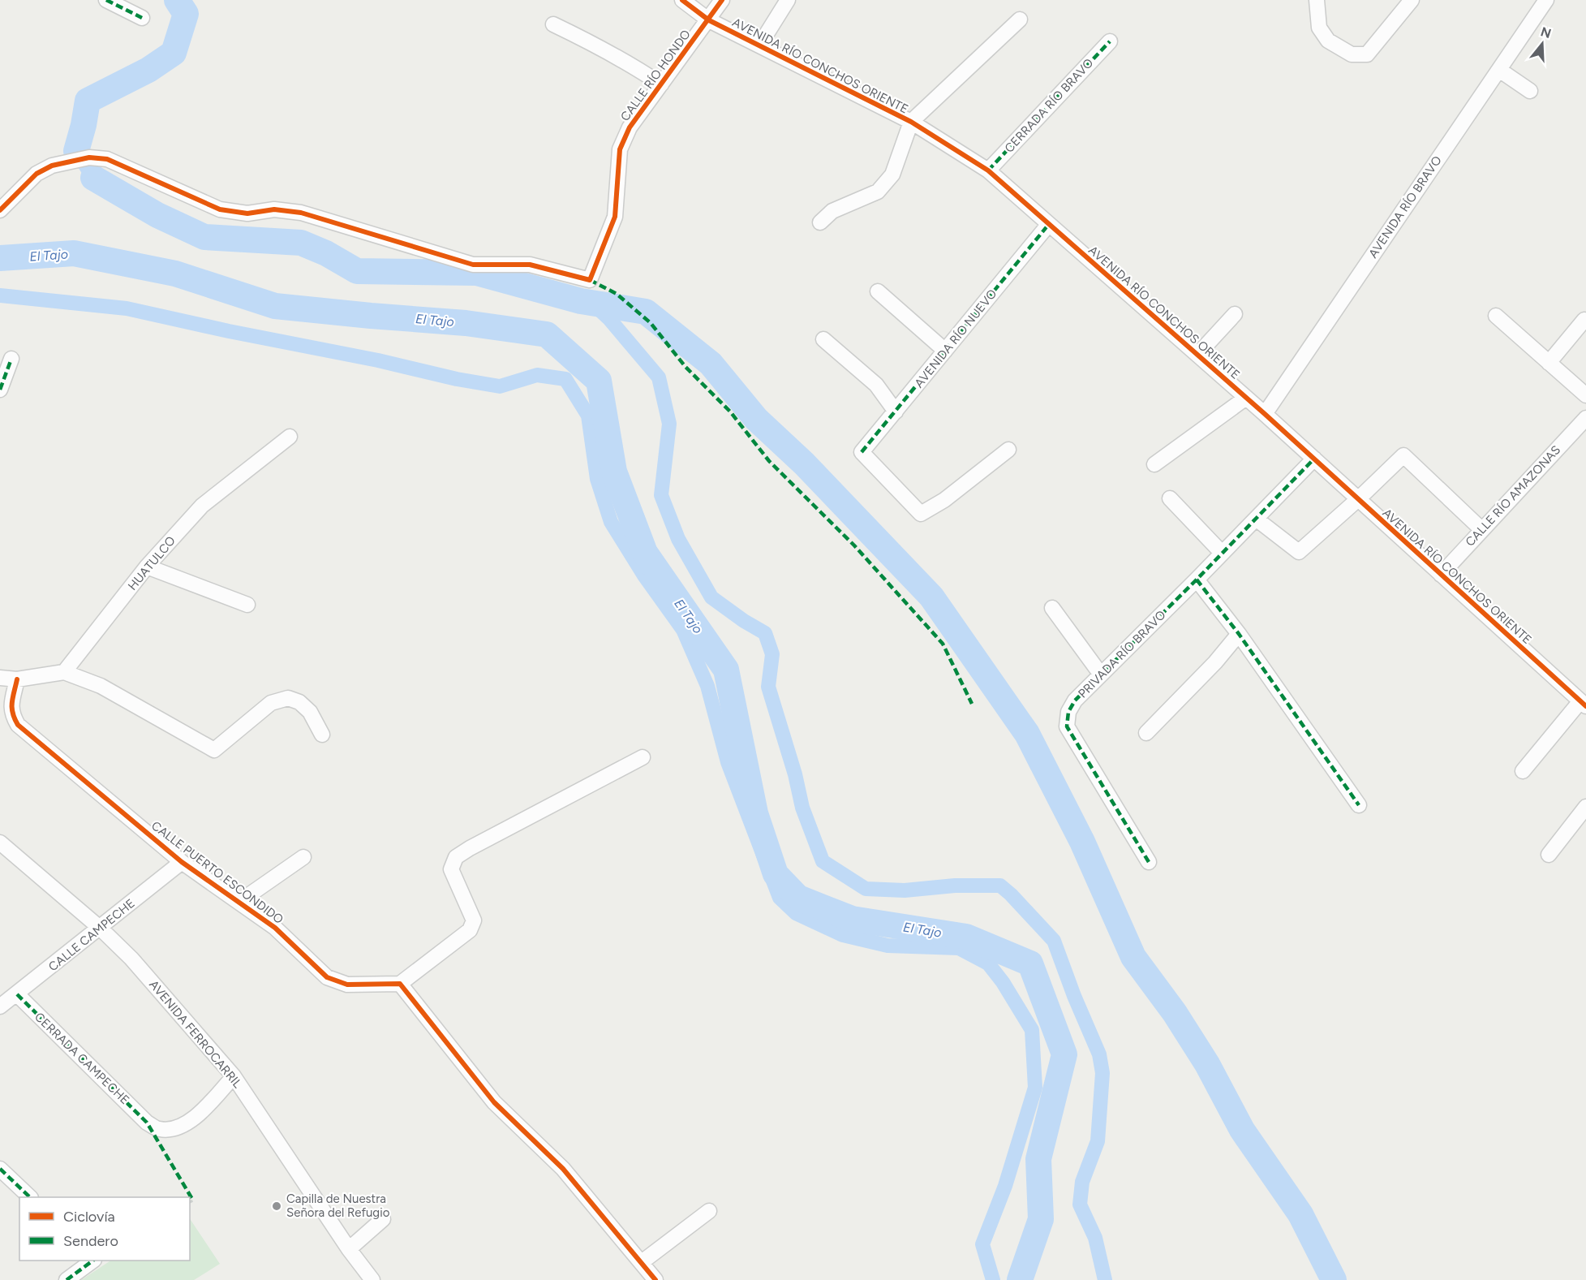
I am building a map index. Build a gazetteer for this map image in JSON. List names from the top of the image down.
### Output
{
  "streets": {
    "street": [
      "AVENIDA RÍO CONCHOS ORIENTE",
      "CALLE RÍO HONDO",
      "CERRADA RÍO BRAVO",
      "AVENIDA RÍO BRAVO",
      "AVENIDA RÍO NUEVO",
      "CALLE RÍO AMAZONAS",
      "HUATULCO",
      "PRIVADA RÍO BRAVO",
      "CALLE PUERTO ESCONDIDO",
      "CALLE CAMPECHE",
      "AVENIDA FERROCARRIL",
      "CERRADA CAMPECHE"
    ]
  },
  "crossings": [
    ["AVENIDA RÍO CONCHOS ORIENTE", "CALLE RÍO HONDO"],
    ["AVENIDA RÍO CONCHOS ORIENTE", "CERRADA RÍO BRAVO"],
    ["AVENIDA RÍO CONCHOS ORIENTE", "AVENIDA RÍO BRAVO"],
    ["AVENIDA RÍO CONCHOS ORIENTE", "AVENIDA RÍO NUEVO"],
    ["AVENIDA RÍO CONCHOS ORIENTE", "CALLE RÍO AMAZONAS"],
    ["AVENIDA RÍO CONCHOS ORIENTE", "PRIVADA RÍO BRAVO"],
    ["CALLE PUERTO ESCONDIDO", "CALLE CAMPECHE"],
    ["CALLE CAMPECHE", "AVENIDA FERROCARRIL"],
    ["CALLE CAMPECHE", "CERRADA CAMPECHE"],
    ["AVENIDA FERROCARRIL", "CERRADA CAMPECHE"]
  ],
  "water": ["El Tajo"],
  "places": ["Capilla de Nuestra Señora del Refugio"],
  "legend": ["Ciclovía", "Sendero"],
  "north": "top"
}
